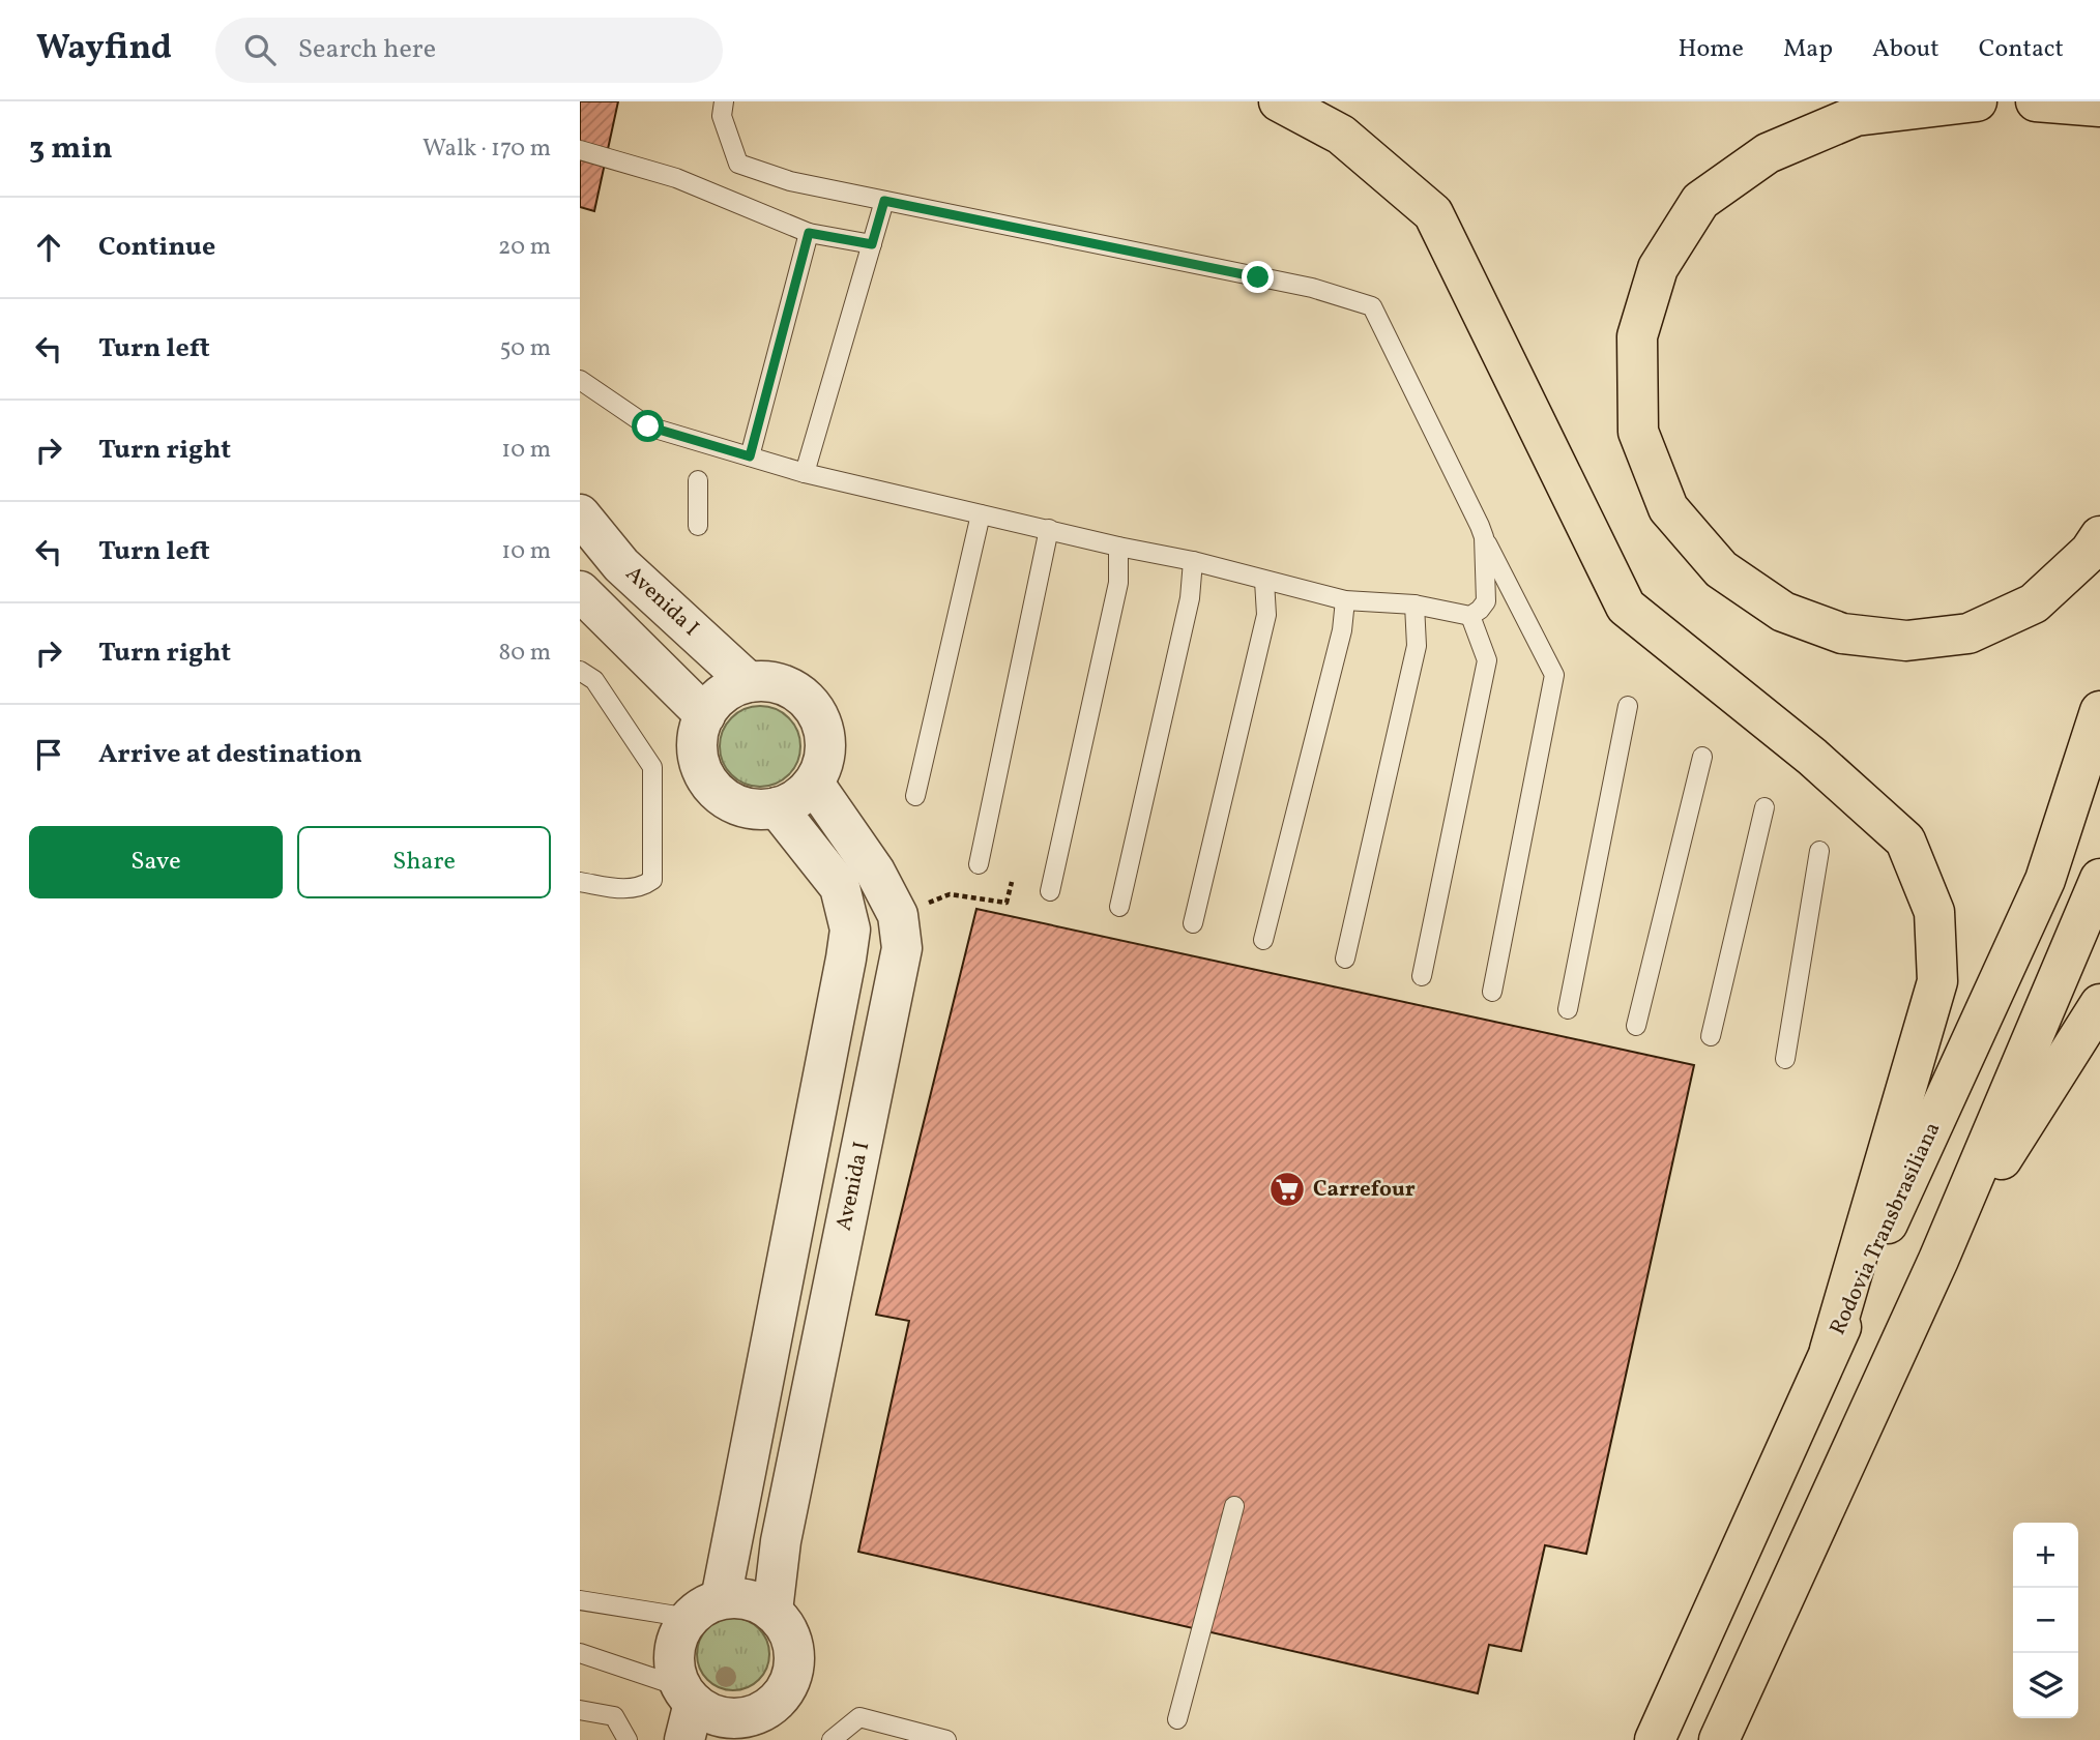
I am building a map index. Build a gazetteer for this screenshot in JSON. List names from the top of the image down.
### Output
{
  "streets": {
    "highway": ["Rodovia Transbrasiliana"],
    "street": ["Avenida I"]
  },
  "places": {
    "supermarket": ["Carrefour"]
  },
  "page": {
    "header": "Wayfind",
    "search": "Search here",
    "nav": [
      "Home",
      "Map",
      "About",
      "Contact"
    ],
    "heading": ["3 min", "Walk · 170 m"],
    "list": [
      ["Continue", "20 m"],
      ["Turn left", "50 m"],
      ["Turn right", "10 m"],
      ["Turn left", "10 m"],
      ["Turn right", "80 m"],
      "Arrive at destination"
    ],
    "buttons": ["Save", "Share"],
    "map_buttons": ["+", "−"]
  }
}
